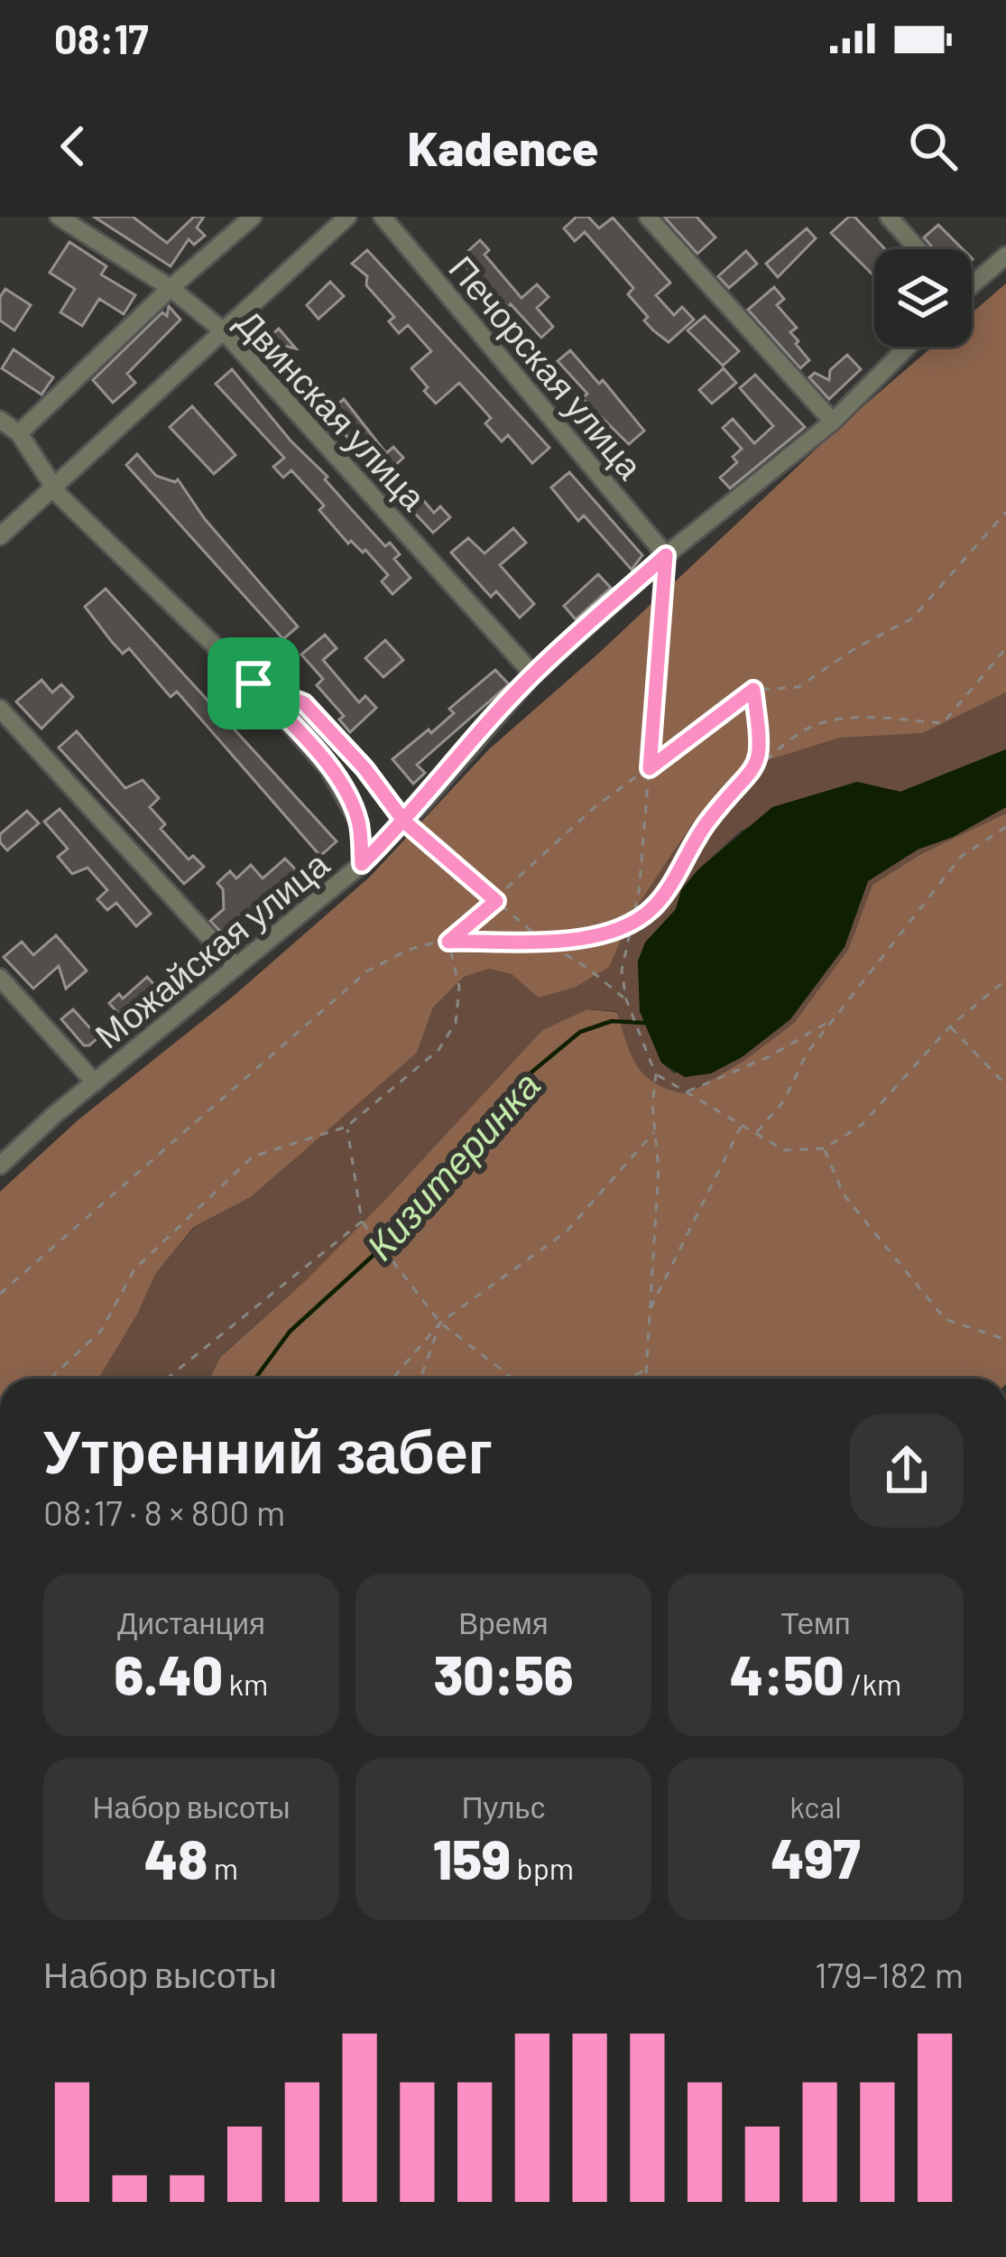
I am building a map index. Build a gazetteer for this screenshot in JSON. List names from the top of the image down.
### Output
{
  "streets": {
    "street": ["Печорская улица", "Двинская улица", "Можайская улица"]
  },
  "crossings": [
    ["Печорская улица", "Можайская улица"],
    ["Двинская улица", "Можайская улица"]
  ],
  "water": ["Кизитеринка"],
  "page": {
    "status": "08:17",
    "header": "Kadence",
    "heading": ["Утренний забег", "08:17 · 8 × 800 m"],
    "stats": [
      ["Дистанция", "6.40 km"],
      ["Время", "30:56"],
      ["Темп", "4:50 /km"],
      ["Набор высоты", "48 m"],
      ["Пульс", "159 bpm"],
      ["kcal", "497"]
    ],
    "chart": ["Набор высоты", "179–182 m"]
  }
}
